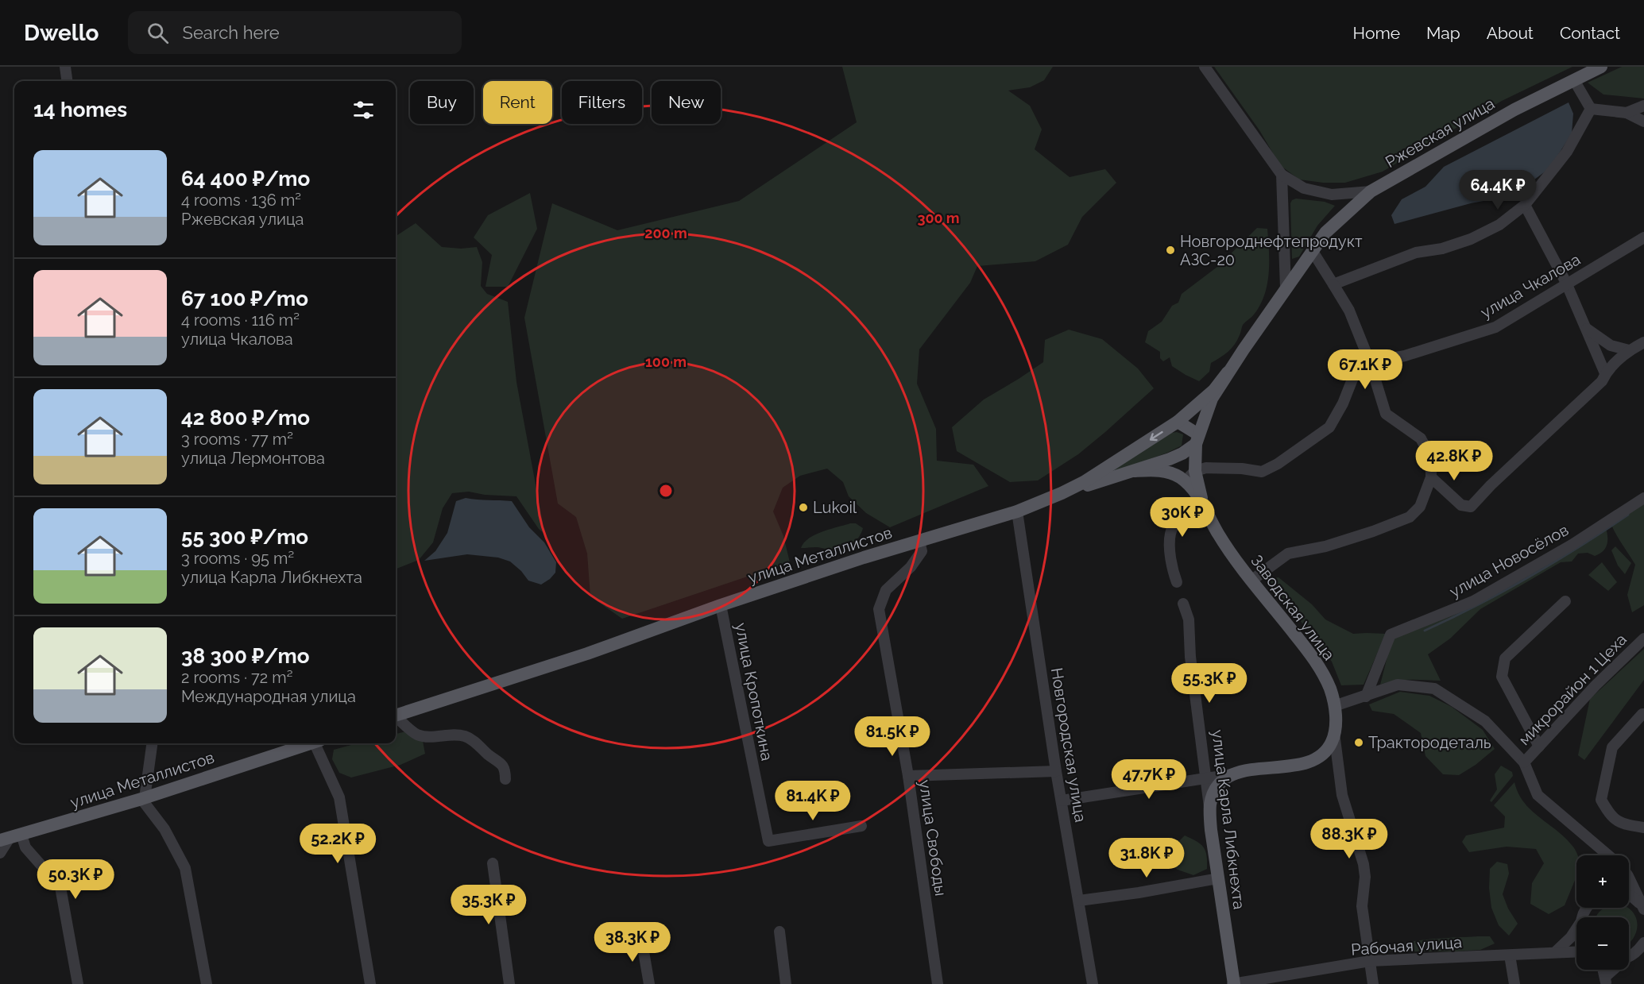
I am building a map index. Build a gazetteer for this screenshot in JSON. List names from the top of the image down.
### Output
{
  "streets": {
    "main road": [
      "Ржевская улица",
      "улица Металлистов",
      "Заводская улица",
      "улица Карла Либкнехта"
    ],
    "street": [
      "улица Чкалова",
      "улица Новосёлов",
      "микрорайон 1 Цеха",
      "улица Кропоткина",
      "Новгородская улица",
      "улица Свободы",
      "Рабочая улица"
    ]
  },
  "crossings": [
    ["Ржевская улица", "улица Металлистов"],
    ["улица Металлистов", "улица Кропоткина"],
    ["улица Металлистов", "Новгородская улица"],
    ["улица Металлистов", "улица Свободы"],
    ["Заводская улица", "Рабочая улица"],
    ["улица Карла Либкнехта", "Рабочая улица"]
  ],
  "places": ["Новгороднефтепродукт АЗС-20", "Lukoil", "Трактородеталь"],
  "page": {
    "header": "Dwello",
    "search": "Search here",
    "nav": [
      "Home",
      "Map",
      "About",
      "Contact"
    ],
    "chip": [
      "Buy",
      "Rent",
      "Filters",
      "New"
    ],
    "heading": "14 homes",
    "list": [
      {
        "name": "64 400 ₽/mo",
        "note": "4 rooms · 136 m² · Ржевская улица"
      },
      {
        "name": "67 100 ₽/mo",
        "note": "4 rooms · 116 m² · улица Чкалова"
      },
      {
        "name": "42 800 ₽/mo",
        "note": "3 rooms · 77 m² · улица Лермонтова"
      },
      {
        "name": "55 300 ₽/mo",
        "note": "3 rooms · 95 m² · улица Карла Либкнехта"
      },
      {
        "name": "38 300 ₽/mo",
        "note": "2 rooms · 72 m² · Международная улица"
      }
    ],
    "price": [
      "64.4K ₽",
      "67.1K ₽",
      "42.8K ₽",
      "30K ₽",
      "55.3K ₽",
      "81.5K ₽",
      "47.7K ₽",
      "81.4K ₽",
      "88.3K ₽",
      "52.2K ₽",
      "31.8K ₽",
      "50.3K ₽",
      "35.3K ₽",
      "38.3K ₽"
    ],
    "map_buttons": ["+", "−"]
  },
  "rings": ["300 m", "200 m", "100 m"]
}
